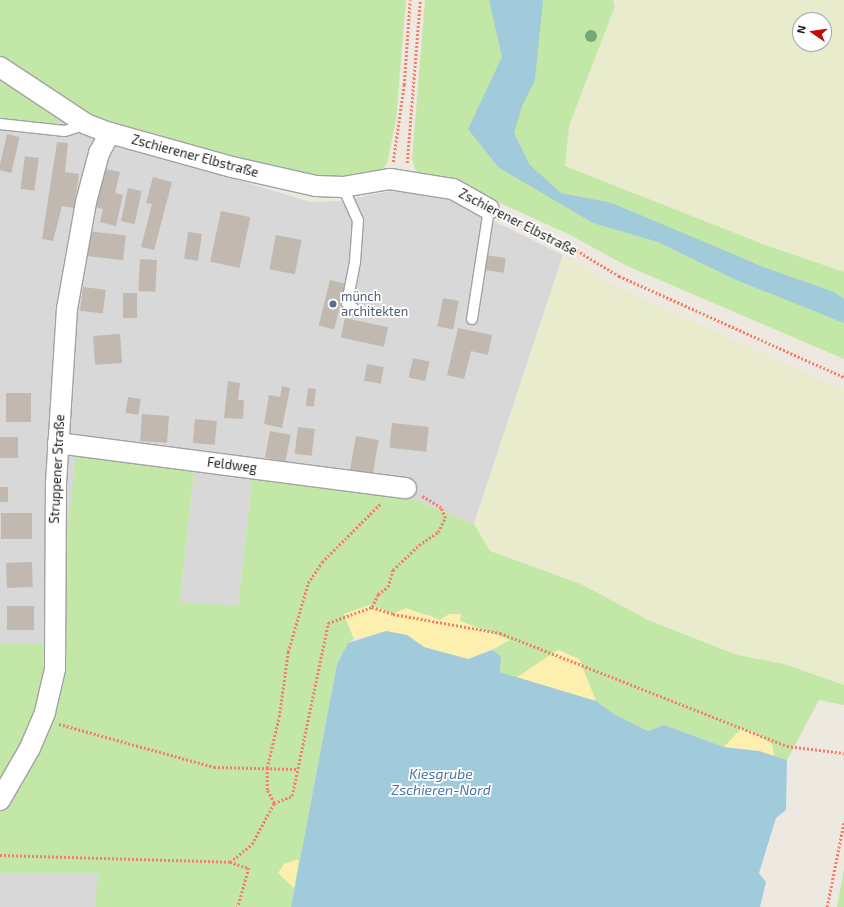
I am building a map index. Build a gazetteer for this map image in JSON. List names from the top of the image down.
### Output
{
  "streets": {
    "street": ["Zschierener Elbstraße", "Feldweg", "Struppener Straße"]
  },
  "crossings": [
    ["Zschierener Elbstraße", "Struppener Straße"],
    ["Feldweg", "Struppener Straße"]
  ],
  "water": ["Kiesgrube Zschieren-Nord"],
  "places": ["münch architekten"],
  "north": "left"
}
